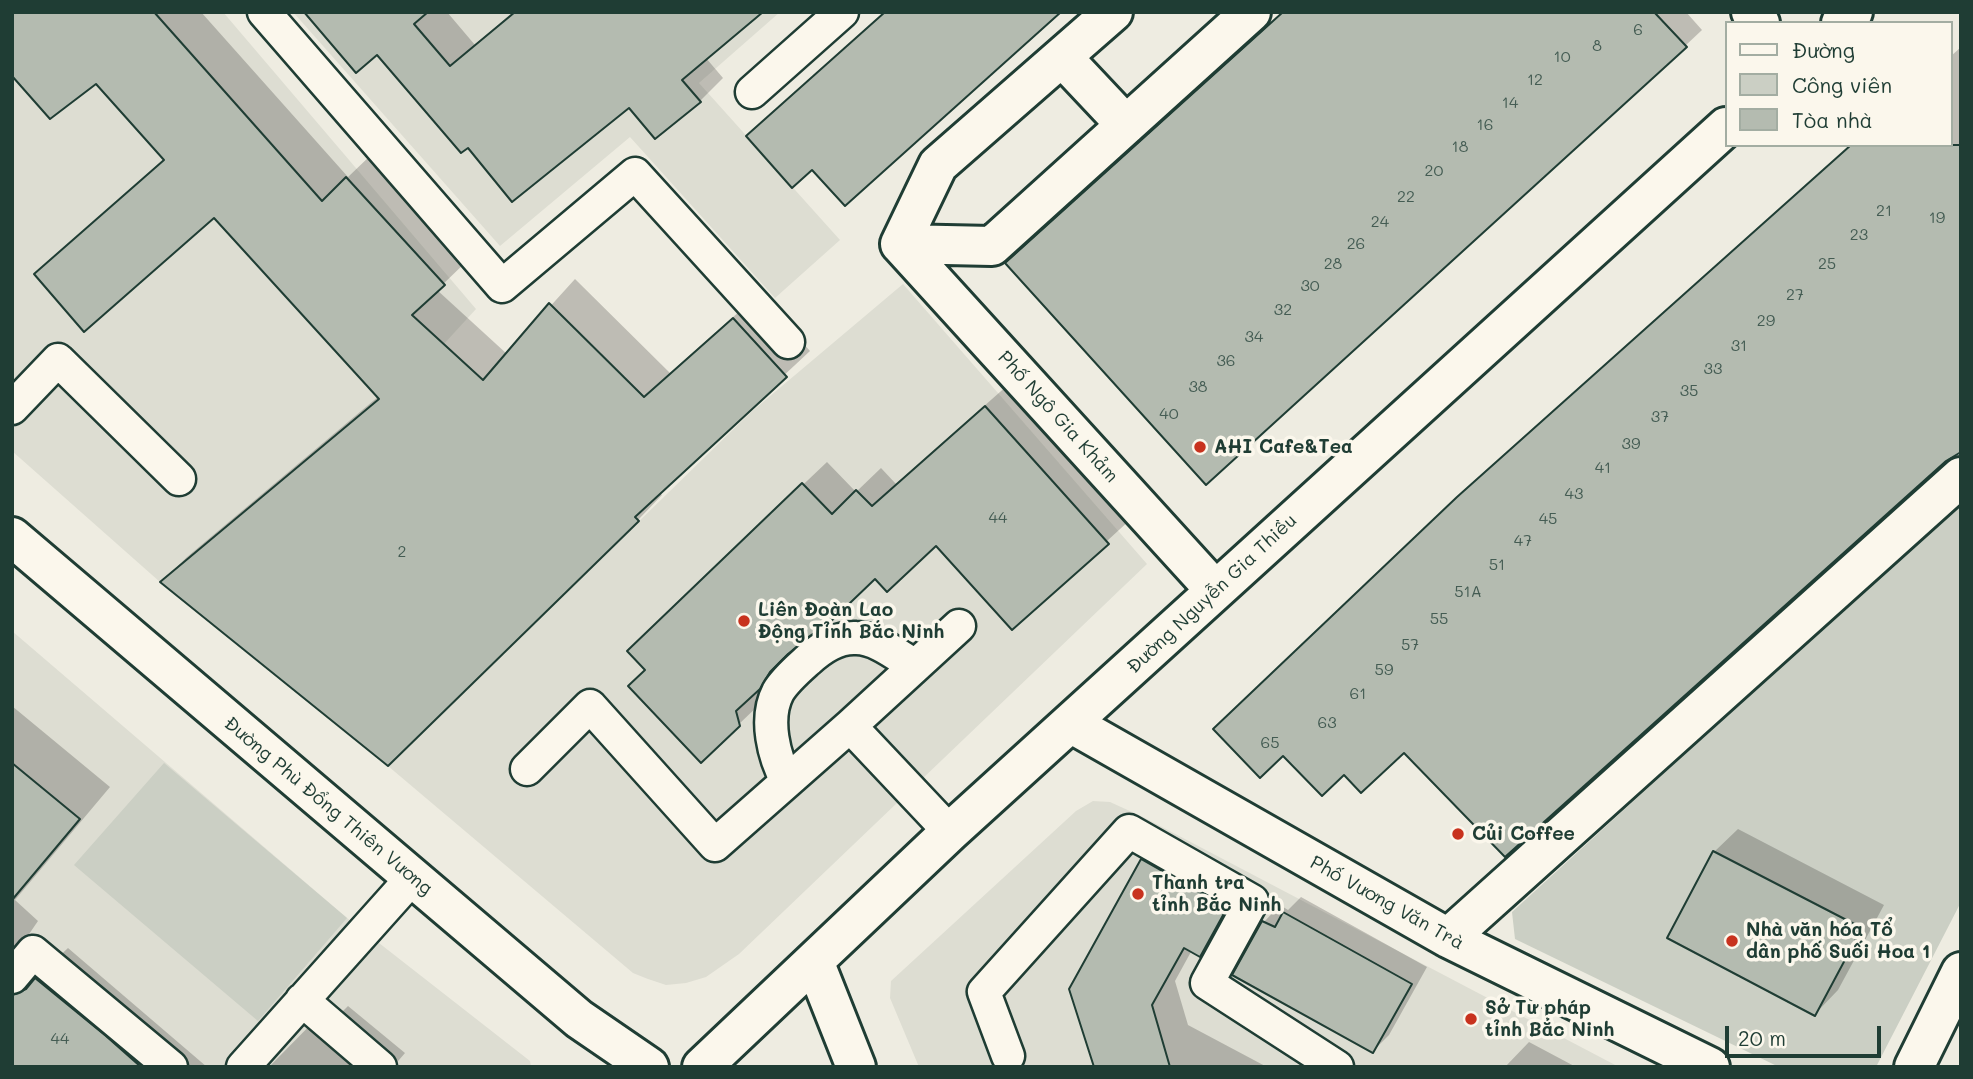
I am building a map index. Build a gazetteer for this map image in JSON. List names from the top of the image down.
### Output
{
  "streets": {
    "street": [
      "Phố Ngô Gia Khảm",
      "Đường Nguyễn Gia Thiều",
      "Đường Phù Đổng Thiên Vương",
      "Phố Vương Văn Trà"
    ]
  },
  "crossings": [
    ["Phố Ngô Gia Khảm", "Đường Nguyễn Gia Thiều"],
    ["Đường Nguyễn Gia Thiều", "Phố Vương Văn Trà"]
  ],
  "places": [
    "AHI Cafe&Tea",
    "Liên Đoàn Lao Động Tỉnh Bắc Ninh",
    "Củi Coffee",
    "Thanh tra tỉnh Bắc Ninh",
    "Nhà văn hóa Tổ dân phố Suối Hoa 1",
    "Sở Tư pháp tỉnh Bắc Ninh"
  ],
  "house_numbers": [
    "6",
    "8",
    "10",
    "12",
    "14",
    "16",
    "18",
    "20",
    "22",
    "21",
    "19",
    "24",
    "23",
    "26",
    "28",
    "25",
    "30",
    "27",
    "32",
    "29",
    "34",
    "31",
    "36",
    "33",
    "38",
    "35",
    "40",
    "37",
    "39",
    "41",
    "43",
    "44",
    "45",
    "47",
    "2",
    "51",
    "51A",
    "55",
    "57",
    "59",
    "61",
    "63",
    "65",
    "44"
  ],
  "legend": ["Đường", "Công viên", "Tòa nhà"],
  "scale_bar": "20 m"
}
